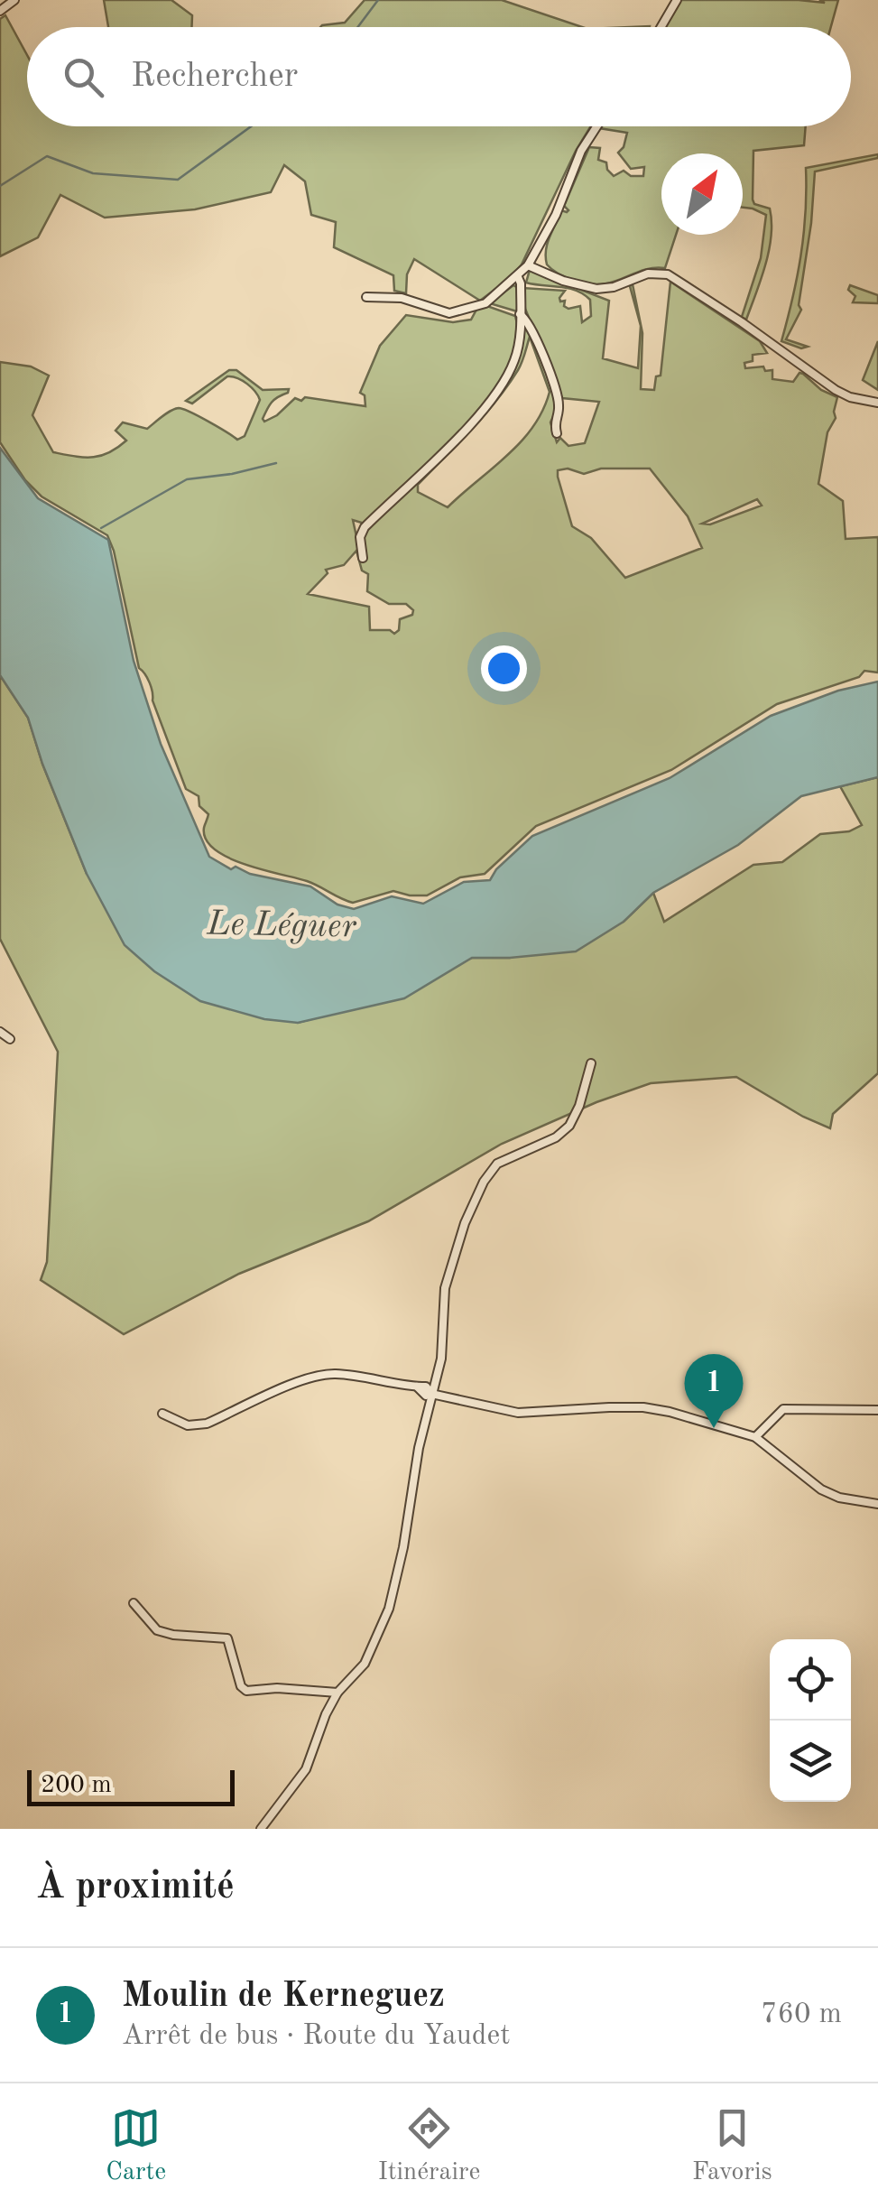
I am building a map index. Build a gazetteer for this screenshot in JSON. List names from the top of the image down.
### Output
{
  "water": ["Le Léguer"],
  "scale_bar": "200 m",
  "north": "top right",
  "page": {
    "search": "Rechercher",
    "pins": "1",
    "scale": "200 m",
    "heading": "À proximité",
    "list": [
      {
        "mark": "1",
        "name": "Moulin de Kerneguez",
        "note": "Arrêt de bus · Route du Yaudet",
        "value": "760 m"
      }
    ],
    "nav": ["Carte", "Itinéraire", "Favoris"]
  }
}
